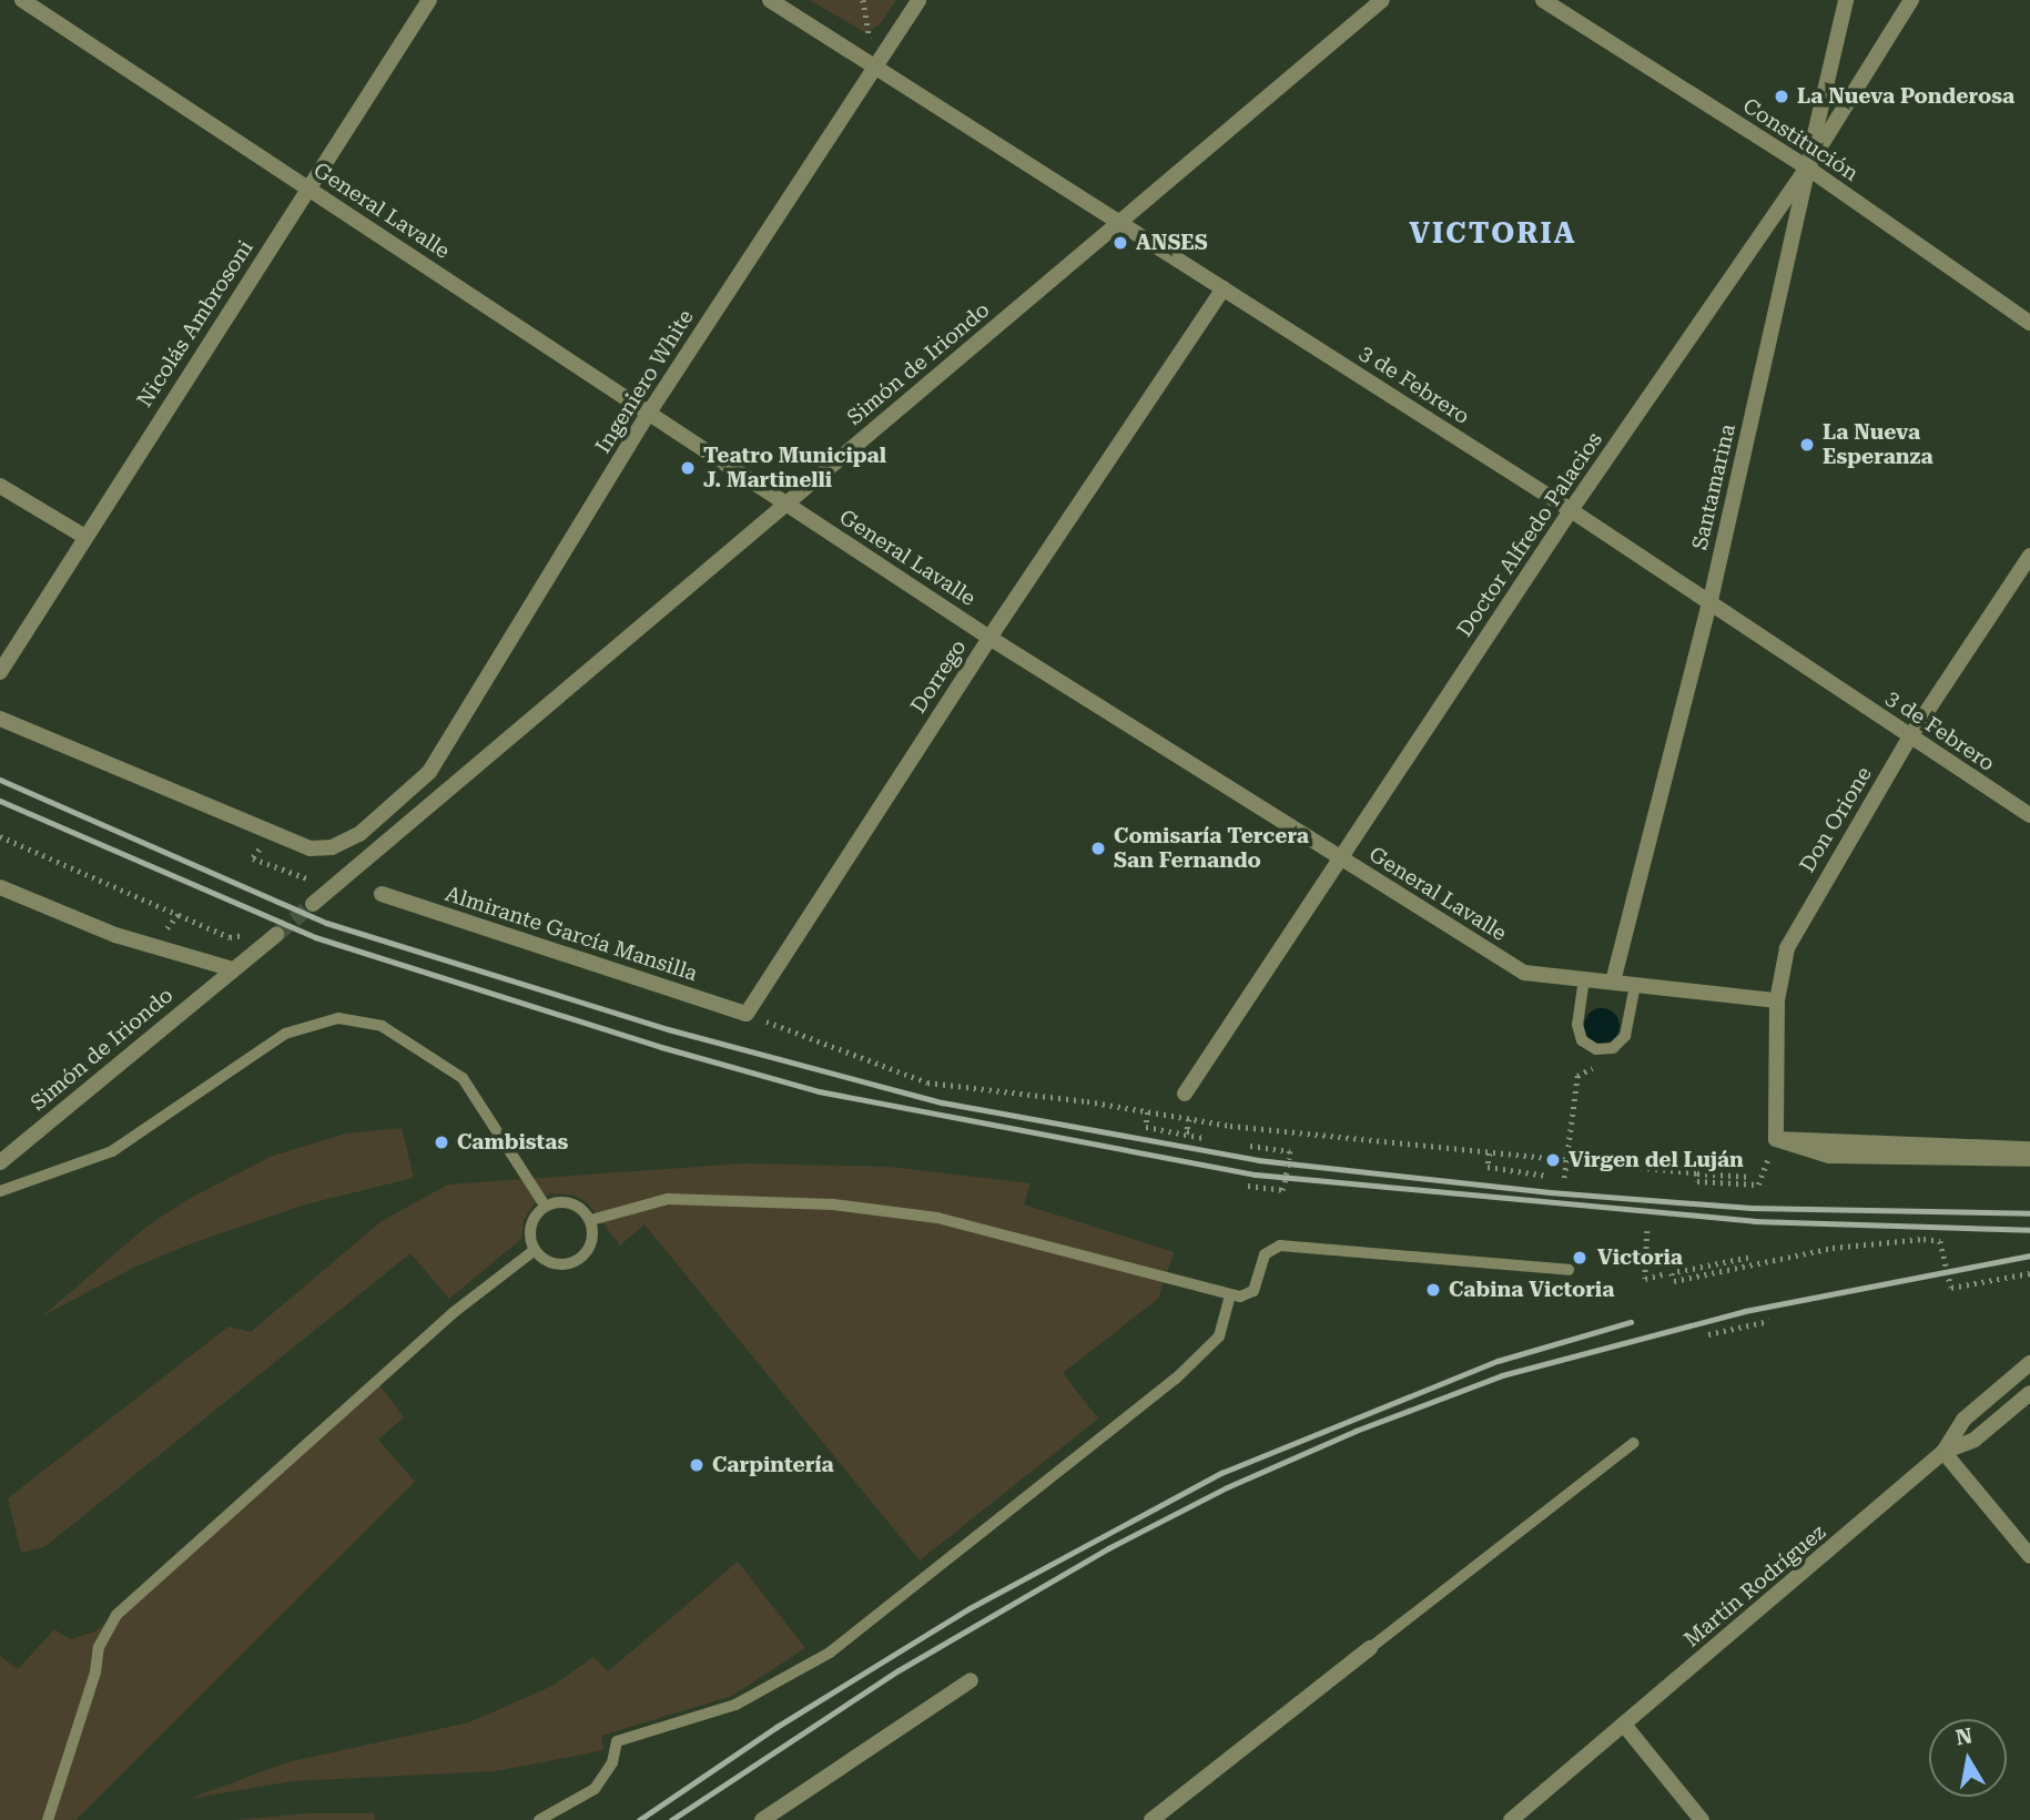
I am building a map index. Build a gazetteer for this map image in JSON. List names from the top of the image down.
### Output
{
  "streets": {
    "street": [
      "Constitución",
      "General Lavalle",
      "Nicolás Ambrosoni",
      "Simón de Iriondo",
      "Ingeniero White",
      "3 de Febrero",
      "Santamarina",
      "Doctor Alfredo Palacios",
      "Dorrego",
      "Don Orione",
      "Almirante García Mansilla",
      "Martín Rodríguez"
    ]
  },
  "crossings": [
    ["Constitución", "Santamarina"],
    ["Constitución", "Doctor Alfredo Palacios"],
    ["General Lavalle", "Nicolás Ambrosoni"],
    ["General Lavalle", "Simón de Iriondo"],
    ["General Lavalle", "Ingeniero White"],
    ["General Lavalle", "Santamarina"],
    ["General Lavalle", "Doctor Alfredo Palacios"],
    ["General Lavalle", "Dorrego"],
    ["General Lavalle", "Don Orione"],
    ["Simón de Iriondo", "3 de Febrero"],
    ["Ingeniero White", "3 de Febrero"],
    ["3 de Febrero", "Santamarina"],
    ["3 de Febrero", "Doctor Alfredo Palacios"],
    ["3 de Febrero", "Dorrego"],
    ["3 de Febrero", "Don Orione"],
    ["Santamarina", "Doctor Alfredo Palacios"],
    ["Dorrego", "Almirante García Mansilla"]
  ],
  "districts": ["VICTORIA"],
  "places": [
    "La Nueva Ponderosa",
    "ANSES",
    "La Nueva Esperanza",
    "Teatro Municipal J. Martinelli",
    "Comisaría Tercera San Fernando",
    "Cambistas",
    "Virgen del Luján",
    "Victoria",
    "Cabina Victoria",
    "Carpintería"
  ],
  "north": "top"
}
